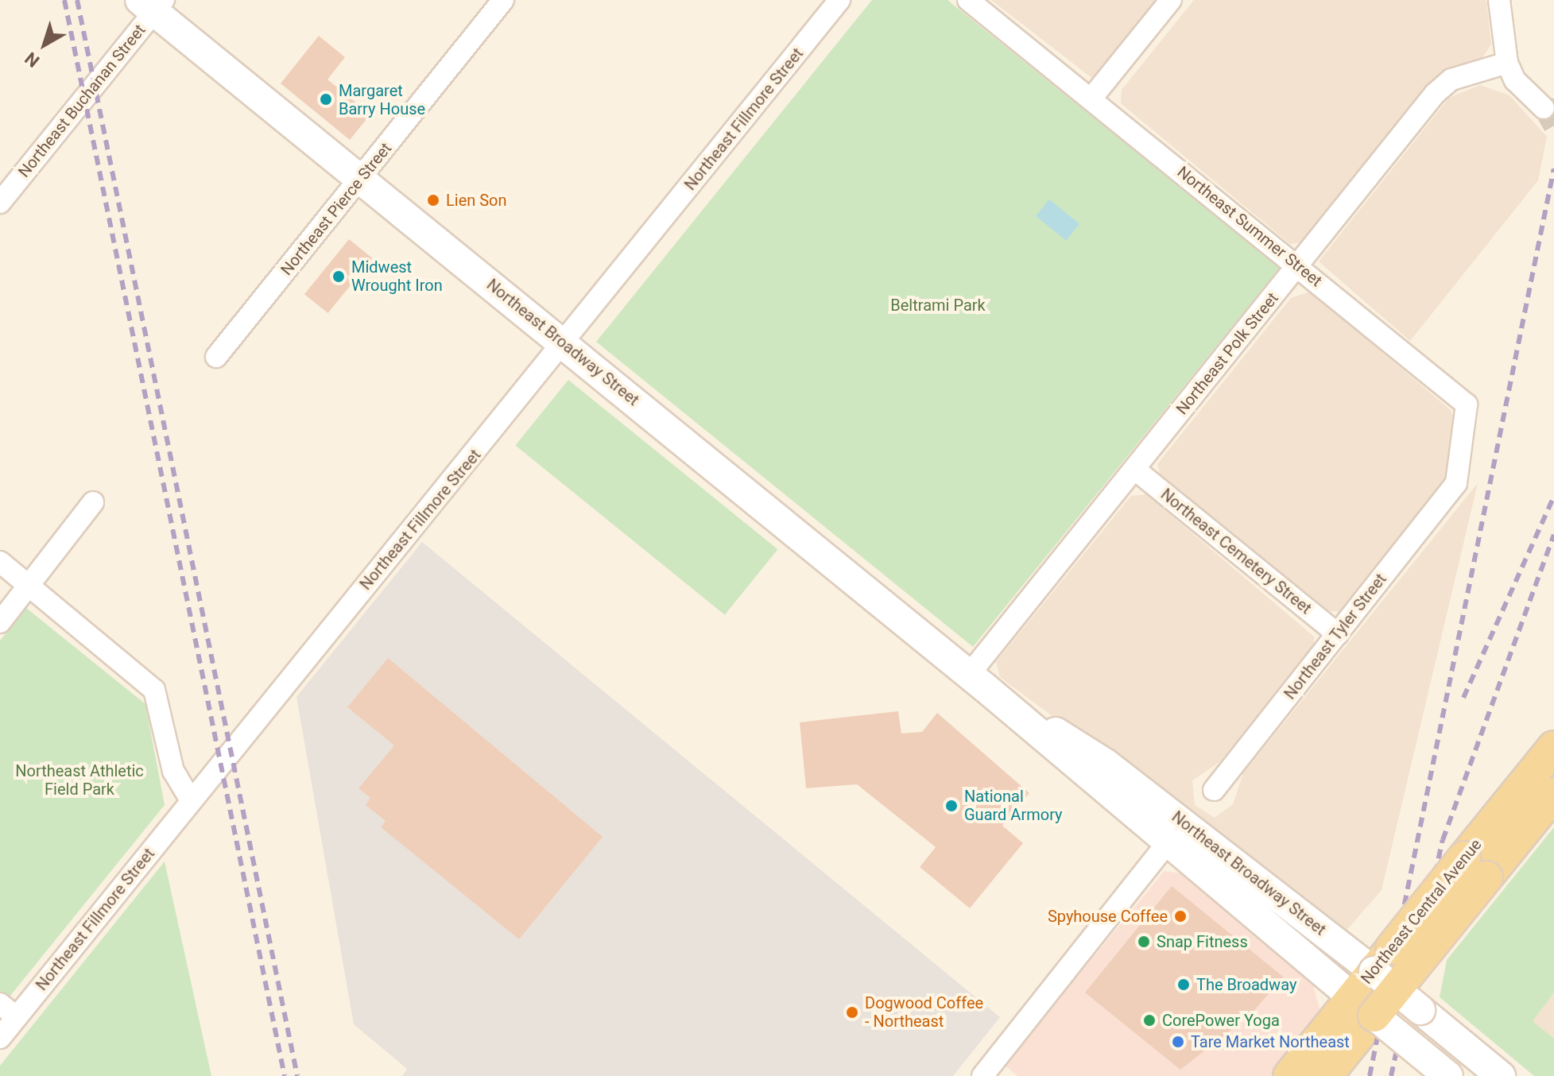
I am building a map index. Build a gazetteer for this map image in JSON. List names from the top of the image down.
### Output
{
  "streets": {
    "main road": ["Northeast Broadway Street", "Northeast Central Avenue"],
    "street": [
      "Northeast Buchanan Street",
      "Northeast Fillmore Street",
      "Northeast Pierce Street",
      "Northeast Summer Street",
      "Northeast Polk Street",
      "Northeast Cemetery Street",
      "Northeast Tyler Street"
    ]
  },
  "crossings": [
    ["Northeast Buchanan Street", "Northeast Broadway Street"],
    ["Northeast Fillmore Street", "Northeast Broadway Street"],
    ["Northeast Pierce Street", "Northeast Broadway Street"],
    ["Northeast Summer Street", "Northeast Polk Street"],
    ["Northeast Summer Street", "Northeast Tyler Street"],
    ["Northeast Broadway Street", "Northeast Polk Street"],
    ["Northeast Broadway Street", "Northeast Central Avenue"],
    ["Northeast Polk Street", "Northeast Cemetery Street"],
    ["Northeast Cemetery Street", "Northeast Tyler Street"]
  ],
  "parks": ["Beltrami Park", "Northeast Athletic Field Park"],
  "places": [
    "Margaret Barry House",
    "Lien Son",
    "Midwest Wrought Iron",
    "National Guard Armory",
    "Spyhouse Coffee",
    "Snap Fitness",
    "The Broadway",
    "Dogwood Coffee - Northeast",
    "CorePower Yoga",
    "Tare Market Northeast"
  ],
  "north": "bottom left"
}
